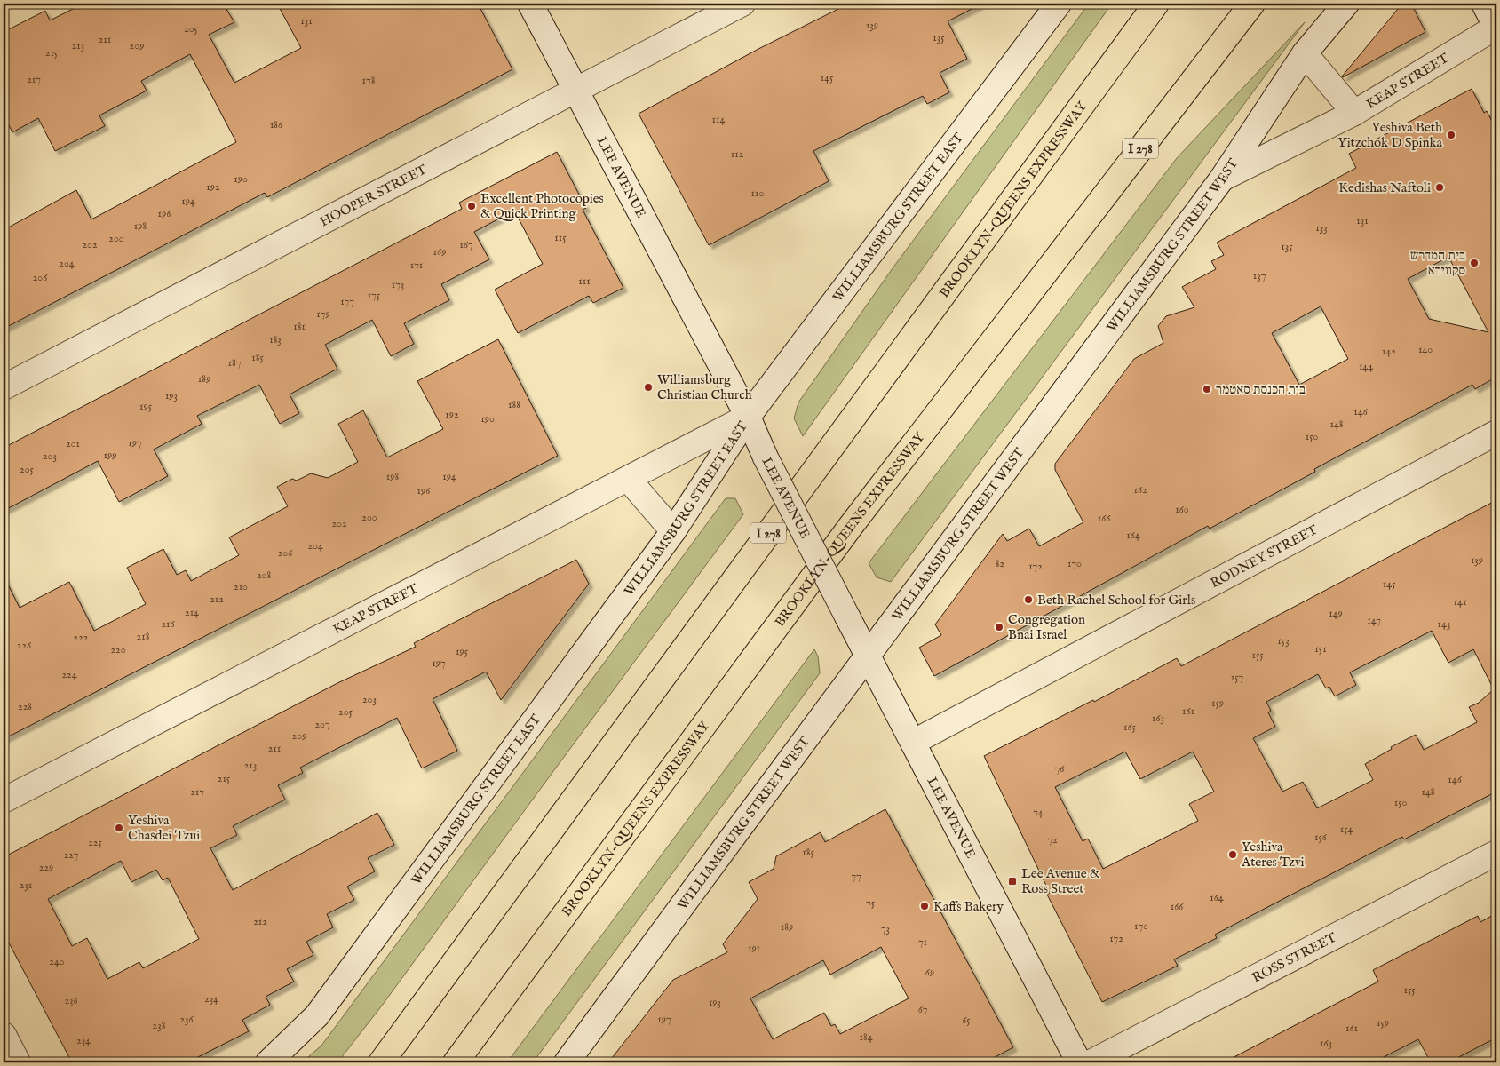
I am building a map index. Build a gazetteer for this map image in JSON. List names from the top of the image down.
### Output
{
  "streets": {
    "highway": ["I 278", "BROOKLYN-QUEENS EXPRESSWAY"],
    "main road": [
      "KEAP STREET",
      "LEE AVENUE",
      "HOOPER STREET",
      "WILLIAMSBURG STREET EAST",
      "WILLIAMSBURG STREET WEST",
      "RODNEY STREET",
      "ROSS STREET"
    ]
  },
  "crossings": [
    ["KEAP STREET", "LEE AVENUE"],
    ["KEAP STREET", "WILLIAMSBURG STREET EAST"],
    ["KEAP STREET", "WILLIAMSBURG STREET WEST"],
    ["LEE AVENUE", "HOOPER STREET"],
    ["LEE AVENUE", "WILLIAMSBURG STREET EAST"],
    ["LEE AVENUE", "WILLIAMSBURG STREET WEST"],
    ["LEE AVENUE", "RODNEY STREET"]
  ],
  "places": {
    "other": [
      "Yeshiva Beth Yitzchok D Spinka",
      "Kedishas Naftoli",
      "Excellent Photocopies & Quick Printing",
      "בית המדרש סקווירא",
      "Williamsburg Christian Church",
      "בית הכנסת סאטמר",
      "Beth Rachel School for Girls",
      "Congregation Bnai Israel",
      "Yeshiva Chasdei Tzui",
      "Yeshiva Ateres Tzvi",
      "Kaffs Bakery"
    ],
    "transit": ["Lee Avenue & Ross Street"]
  },
  "house_numbers": [
    "131",
    "139",
    "205",
    "135",
    "211",
    "213",
    "209",
    "215",
    "145",
    "217",
    "178",
    "114",
    "186",
    "112",
    "190",
    "192",
    "110",
    "194",
    "196",
    "131",
    "198",
    "133",
    "115",
    "200",
    "202",
    "167",
    "135",
    "169",
    "204",
    "171",
    "137",
    "206",
    "111",
    "173",
    "175",
    "177",
    "179",
    "181",
    "183",
    "140",
    "142",
    "185",
    "187",
    "144",
    "189",
    "193",
    "188",
    "195",
    "146",
    "192",
    "190",
    "148",
    "150",
    "197",
    "201",
    "199",
    "203",
    "205",
    "198",
    "194",
    "162",
    "196",
    "160",
    "200",
    "166",
    "202",
    "164",
    "204",
    "206",
    "139",
    "82",
    "170",
    "172",
    "208",
    "145",
    "210",
    "212",
    "141",
    "214",
    "149",
    "147",
    "216",
    "143",
    "218",
    "222",
    "153",
    "226",
    "151",
    "220",
    "195",
    "155",
    "197",
    "224",
    "157",
    "203",
    "159",
    "228",
    "161",
    "205",
    "163",
    "207",
    "165",
    "209",
    "211",
    "213",
    "76",
    "215",
    "146",
    "217",
    "148",
    "150",
    "74",
    "154",
    "156",
    "72",
    "225",
    "185",
    "227",
    "229",
    "77",
    "231",
    "164",
    "75",
    "166",
    "212",
    "170",
    "189",
    "73",
    "172",
    "71",
    "191",
    "240",
    "69",
    "155",
    "234",
    "236",
    "193",
    "67",
    "236",
    "197",
    "65",
    "159",
    "238",
    "161",
    "184",
    "234",
    "163"
  ]
}
